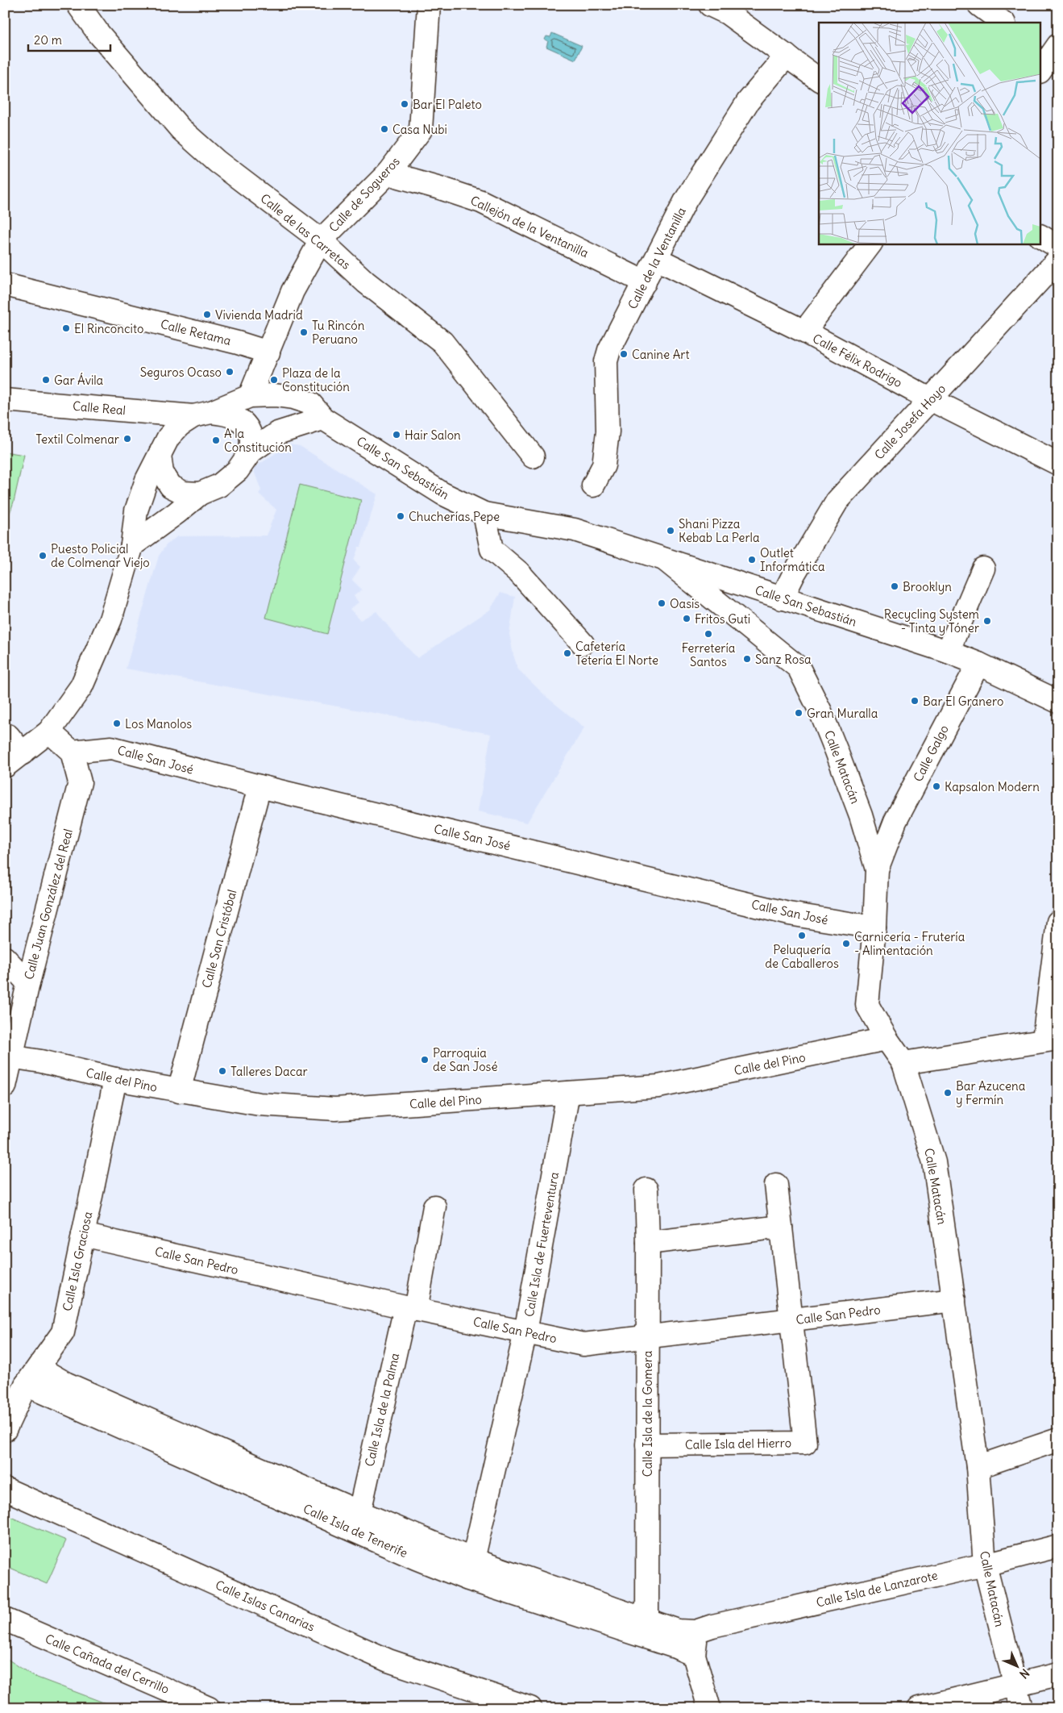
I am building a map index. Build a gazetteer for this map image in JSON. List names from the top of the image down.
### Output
{
  "streets": {
    "street": [
      "Calle de Sogueros",
      "Callejón de la Ventanilla",
      "Calle de las Carretas",
      "Calle de la Ventanilla",
      "Calle Retama",
      "Calle Félix Rodrigo",
      "Calle Real",
      "Calle Josefa Hoyo",
      "Calle San Sebastián",
      "Calle Galgo",
      "Calle San José",
      "Calle Matacán",
      "Calle Juan González del Real",
      "Calle San Cristóbal",
      "Calle del Pino",
      "Calle Isla de Fuerteventura",
      "Calle San Pedro",
      "Calle Isla Graciosa",
      "Calle Isla de la Palma",
      "Calle Isla de la Gomera",
      "Calle Isla del Hierro",
      "Calle Isla de Tenerife",
      "Calle Isla de Lanzarote",
      "Calle Islas Canarias",
      "Calle Cañada del Cerrillo"
    ]
  },
  "crossings": [
    ["Calle de Sogueros", "Callejón de la Ventanilla"],
    ["Calle de Sogueros", "Calle de las Carretas"],
    ["Calle de Sogueros", "Calle Retama"],
    ["Callejón de la Ventanilla", "Calle de la Ventanilla"],
    ["Calle de la Ventanilla", "Calle Félix Rodrigo"],
    ["Calle Félix Rodrigo", "Calle Josefa Hoyo"],
    ["Calle Josefa Hoyo", "Calle San Sebastián"],
    ["Calle San Sebastián", "Calle Galgo"],
    ["Calle San Sebastián", "Calle Matacán"],
    ["Calle Galgo", "Calle Matacán"],
    ["Calle San José", "Calle Matacán"],
    ["Calle San José", "Calle Juan González del Real"],
    ["Calle San José", "Calle San Cristóbal"],
    ["Calle Matacán", "Calle del Pino"],
    ["Calle Matacán", "Calle San Pedro"],
    ["Calle Matacán", "Calle Isla de Lanzarote"],
    ["Calle Juan González del Real", "Calle del Pino"],
    ["Calle San Cristóbal", "Calle del Pino"],
    ["Calle del Pino", "Calle Isla de Fuerteventura"],
    ["Calle del Pino", "Calle Isla Graciosa"],
    ["Calle Isla de Fuerteventura", "Calle San Pedro"],
    ["Calle Isla de Fuerteventura", "Calle Isla de Tenerife"],
    ["Calle San Pedro", "Calle Isla Graciosa"],
    ["Calle San Pedro", "Calle Isla de la Palma"],
    ["Calle San Pedro", "Calle Isla de la Gomera"],
    ["Calle San Pedro", "Calle Isla del Hierro"],
    ["Calle Isla Graciosa", "Calle Isla de Tenerife"],
    ["Calle Isla de la Palma", "Calle Isla de Tenerife"],
    ["Calle Isla de la Gomera", "Calle Isla del Hierro"],
    ["Calle Isla de la Gomera", "Calle Isla de Tenerife"],
    ["Calle Isla de Tenerife", "Calle Isla de Lanzarote"]
  ],
  "places": [
    "Bar El Paleto",
    "Casa Nubi",
    "Vivienda Madrid",
    "El Rinconcito",
    "Tu Rincón Peruano",
    "Canine Art",
    "Seguros Ocaso",
    "Gar Ávila",
    "Plaza de la Constitución",
    "Hair Salon",
    "Textil Colmenar",
    "A la Constitución",
    "Chucherías Pepe",
    "Shani Pizza Kebab La Perla",
    "Puesto Policial de Colmenar Viejo",
    "Outlet Informática",
    "Brooklyn",
    "Oasis",
    "Fritos Guti",
    "Recycling System - Tinta y Tóner",
    "Ferretería Santos",
    "Cafetería Tetería El Norte",
    "Sanz Rosa",
    "Bar El Granero",
    "Gran Muralla",
    "Los Manolos",
    "Kapsalon Modern",
    "Peluquería de Caballeros",
    "Carnicería - Frutería - Alimentación",
    "Parroquia de San José",
    "Talleres Dacar",
    "Bar Azucena y Fermín"
  ],
  "scale_bar": "20 m",
  "north": "bottom right"
}
